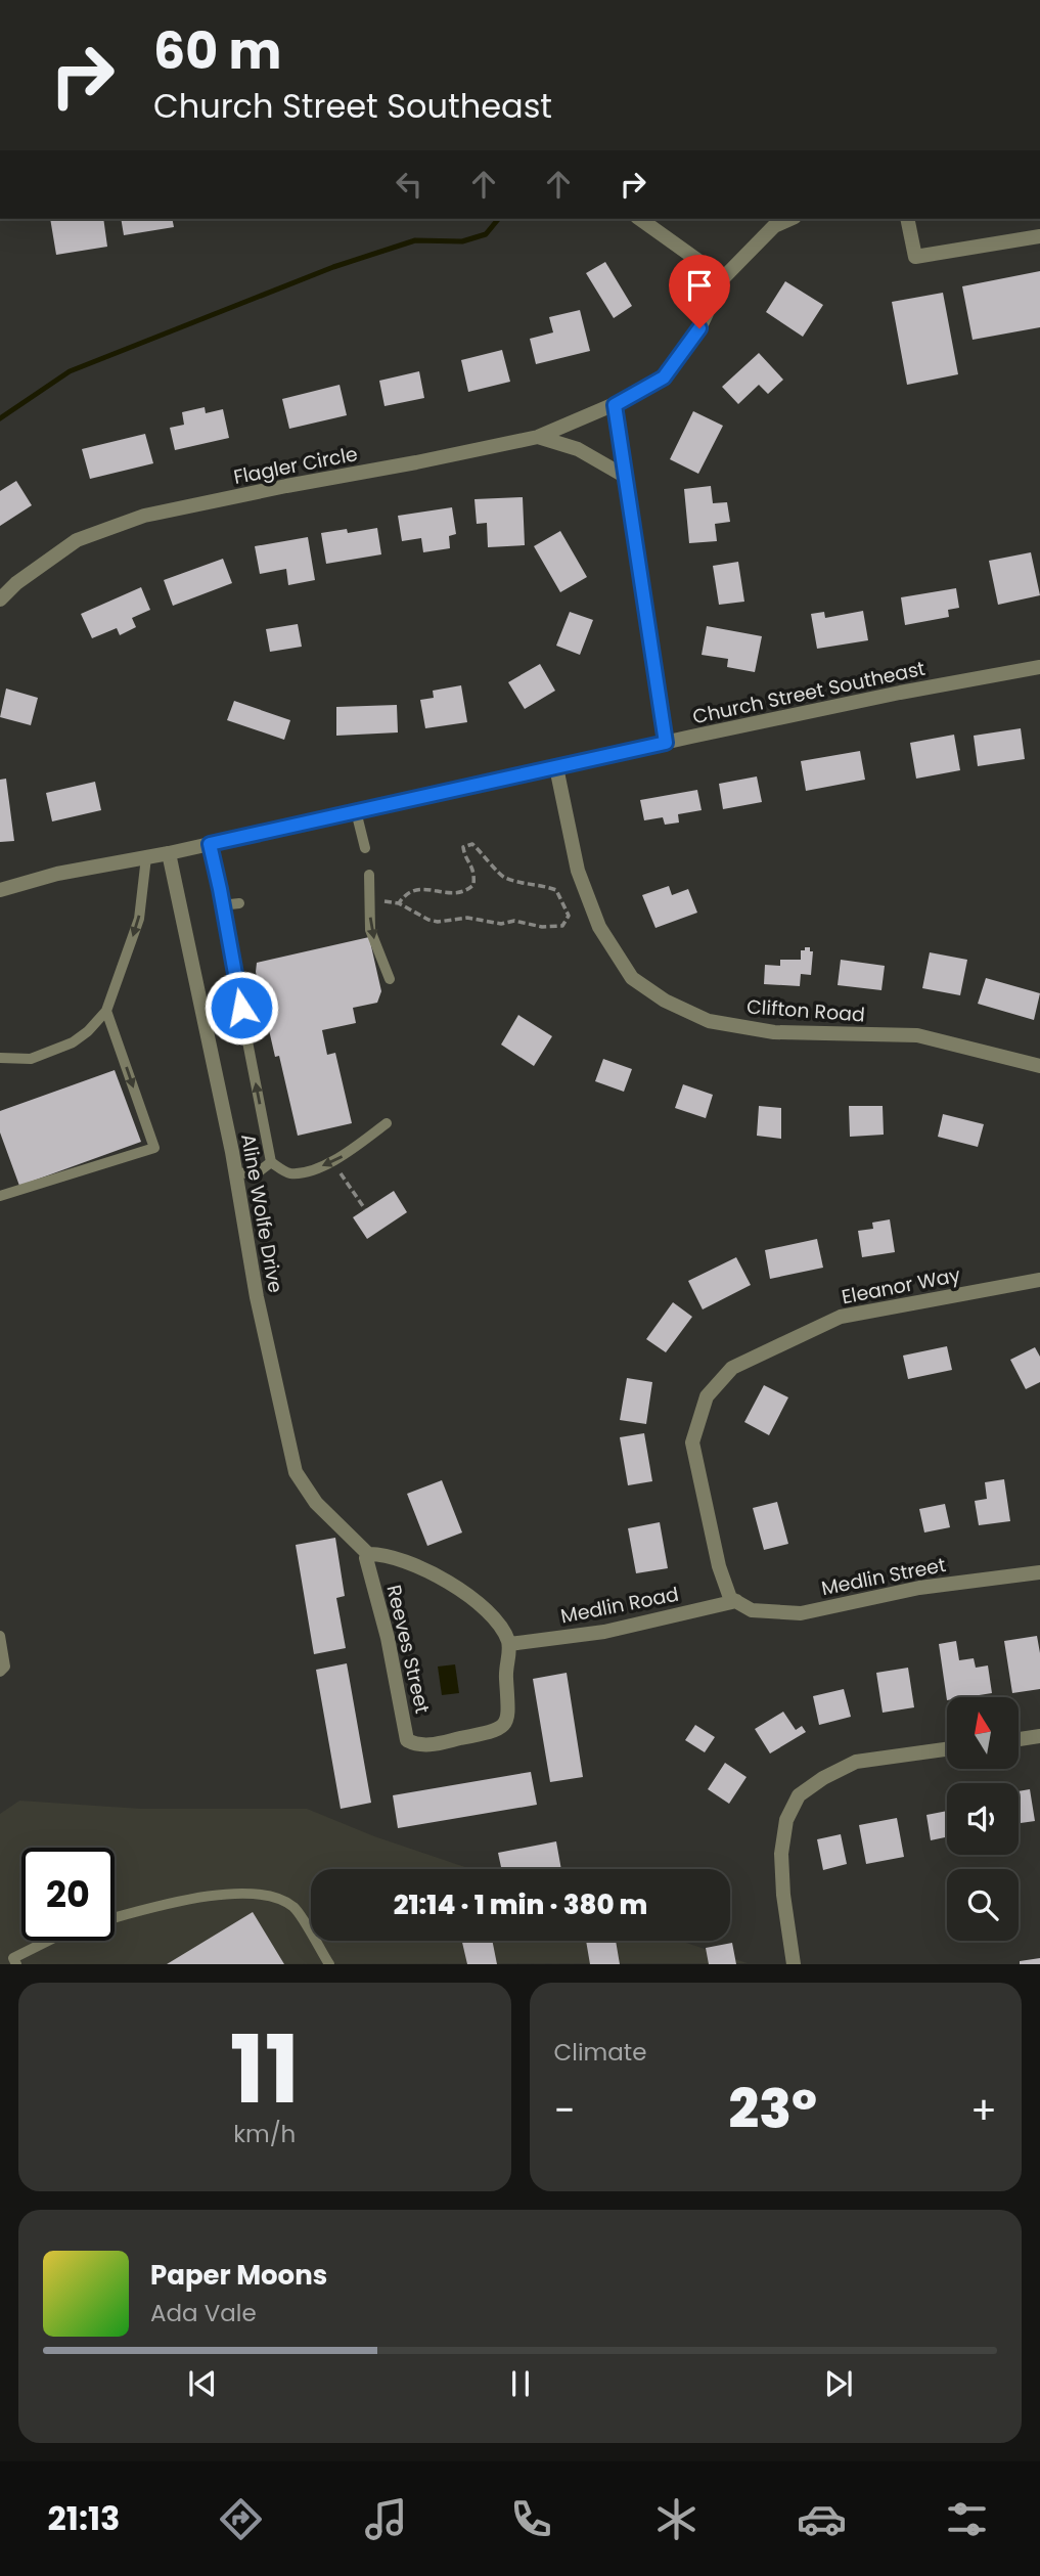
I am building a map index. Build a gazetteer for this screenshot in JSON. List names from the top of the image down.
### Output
{
  "streets": {
    "street": [
      "Flagler Circle",
      "Church Street Southeast",
      "Clifton Road",
      "Aline Wolfe Drive",
      "Eleanor Way",
      "Medlin Street",
      "Medlin Road",
      "Reeves Street"
    ]
  },
  "crossings": [
    ["Church Street Southeast", "Clifton Road"],
    ["Church Street Southeast", "Aline Wolfe Drive"],
    ["Aline Wolfe Drive", "Reeves Street"],
    ["Eleanor Way", "Medlin Street"],
    ["Eleanor Way", "Medlin Road"],
    ["Medlin Street", "Medlin Road"],
    ["Medlin Road", "Reeves Street"]
  ],
  "north": "top",
  "page": {
    "turn": ["60 m", "Church Street Southeast"],
    "limit": "20",
    "trip": "21:14 · 1 min · 380 m",
    "tile": [
      ["11", "km/h"],
      "Climate"
    ],
    "heat": ["−", "23°", "+"],
    "song": ["Paper Moons", "Ada Vale"],
    "tabs": "21:13"
  }
}
